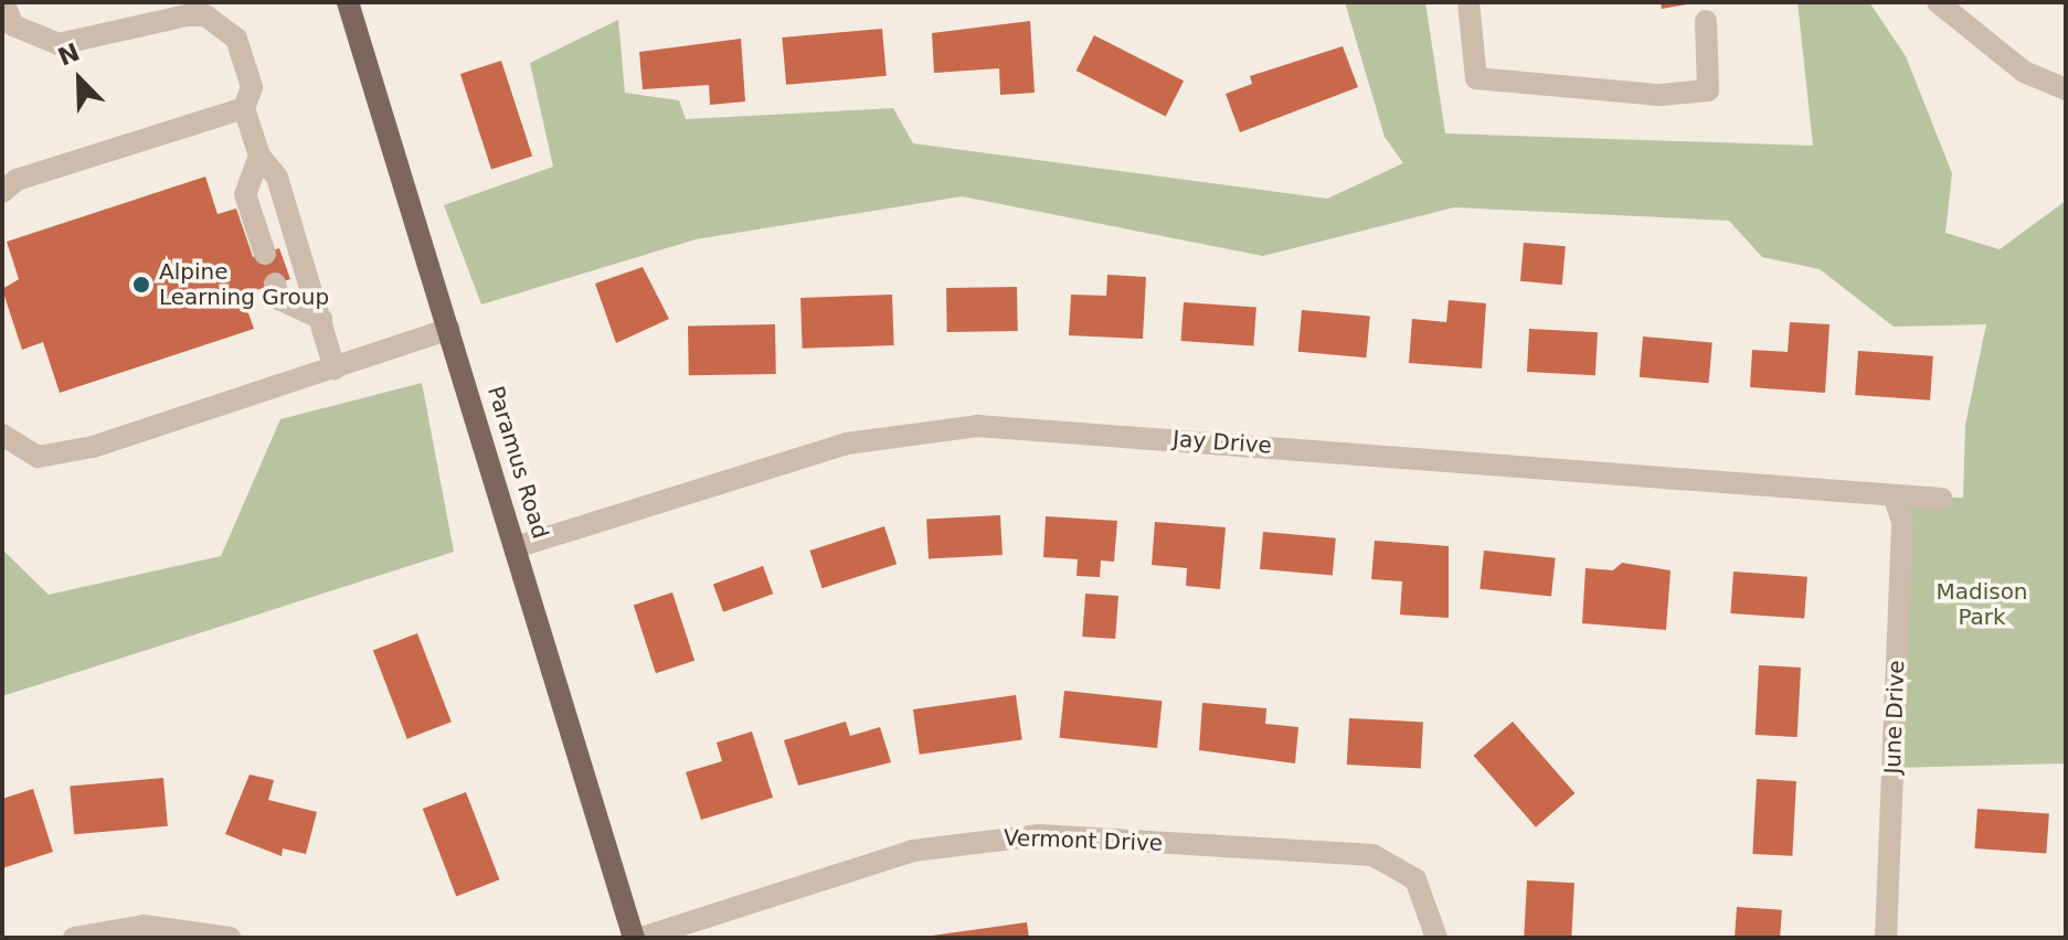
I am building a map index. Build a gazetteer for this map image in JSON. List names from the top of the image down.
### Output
{
  "streets": {
    "main road": ["Paramus Road"],
    "street": ["Jay Drive", "June Drive", "Vermont Drive"]
  },
  "crossings": [
    ["Jay Drive", "Paramus Road"],
    ["Jay Drive", "June Drive"]
  ],
  "parks": ["Madison Park"],
  "places": ["Alpine Learning Group"],
  "north": "top left"
}
